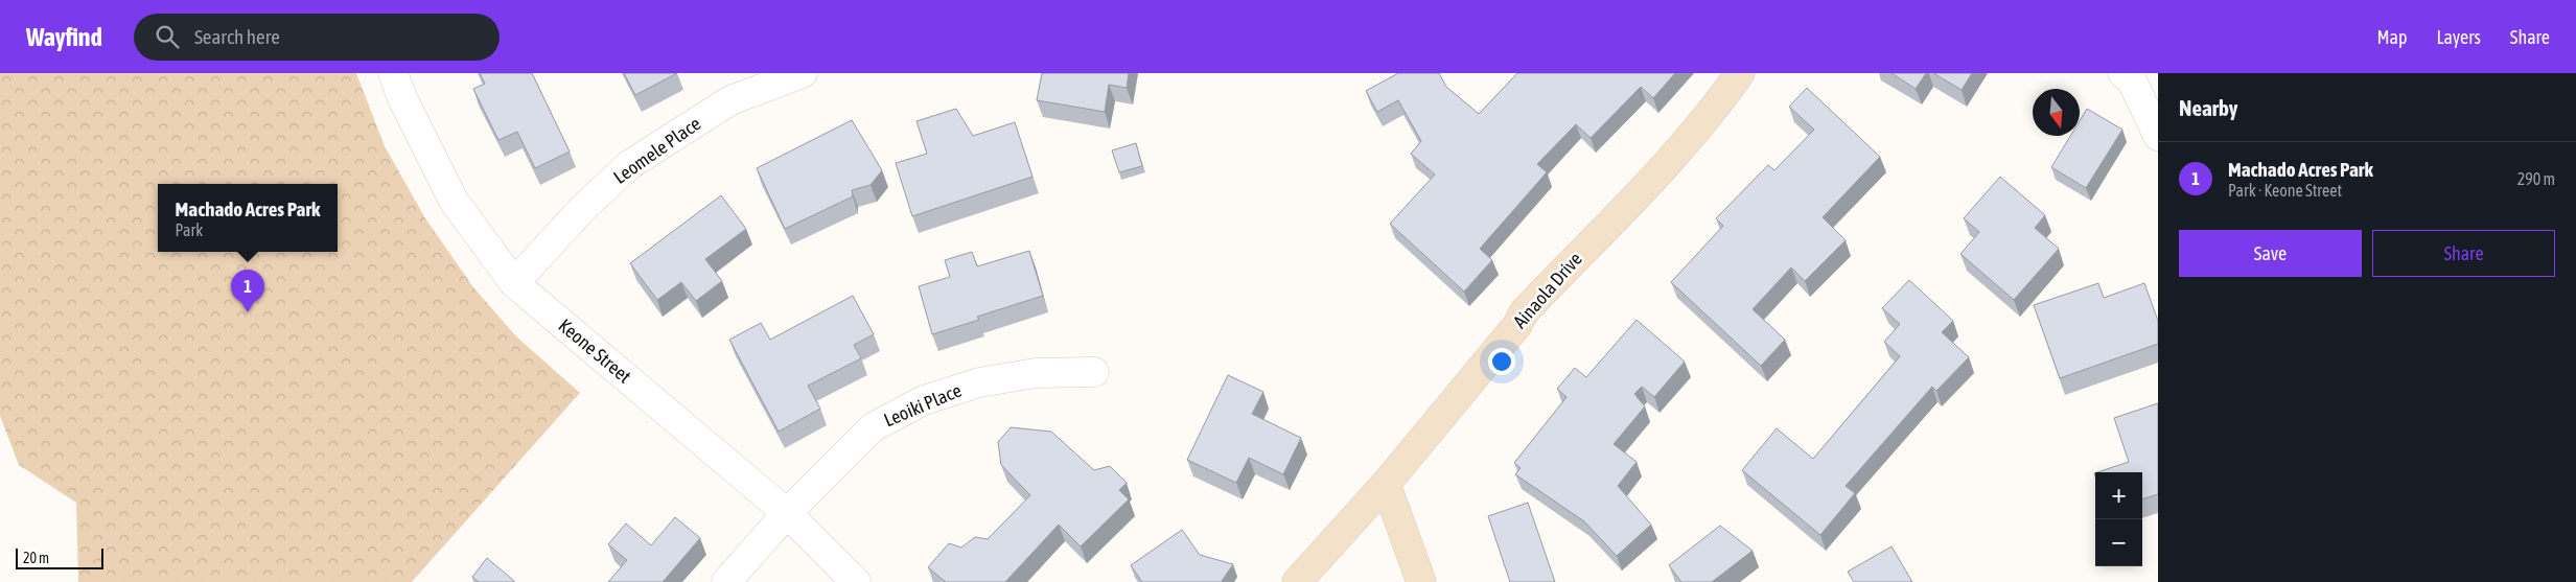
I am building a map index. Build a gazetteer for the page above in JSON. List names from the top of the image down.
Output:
{
  "streets": {
    "street": [
      "Leomele Place",
      "Ainaola Drive",
      "Keone Street",
      "Leoiki Place"
    ]
  },
  "crossings": [
    ["Leomele Place", "Keone Street"],
    ["Keone Street", "Leoiki Place"]
  ],
  "scale_bar": "20 m",
  "north": "bottom",
  "page": {
    "header": "Wayfind",
    "search": "Search here",
    "nav": ["Map", "Layers", "Share"],
    "heading": "Nearby",
    "list": [
      {
        "mark": "1",
        "name": "Machado Acres Park",
        "note": "Park · Keone Street",
        "value": "290 m"
      }
    ],
    "popup": ["Machado Acres Park", "Park"],
    "buttons": ["Save", "Share"],
    "pins": "1",
    "map_buttons": ["+", "−"],
    "scale": "20 m"
  }
}
